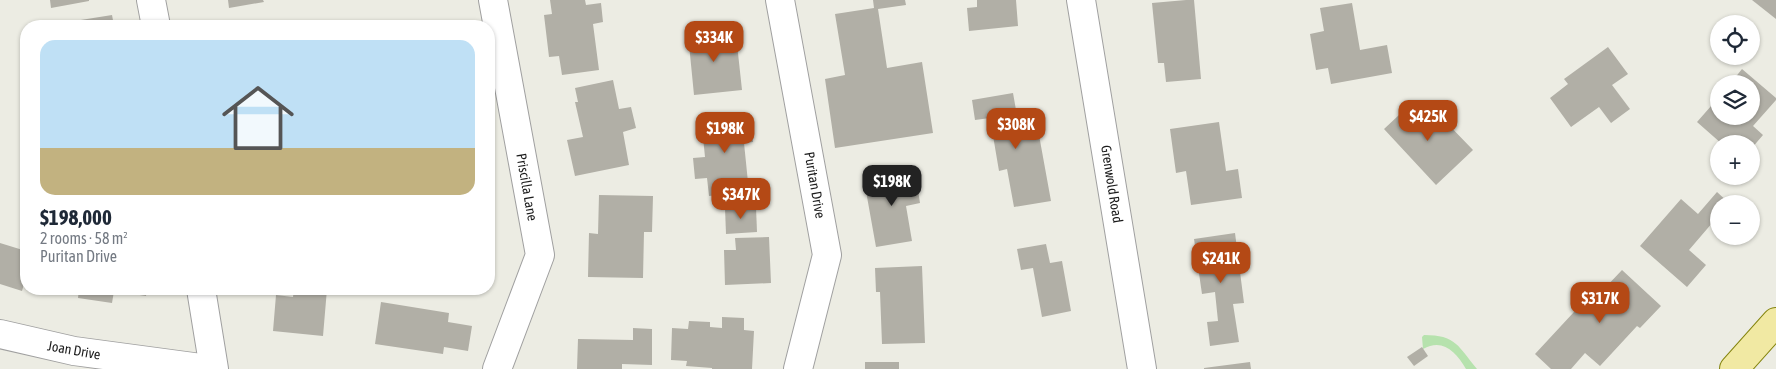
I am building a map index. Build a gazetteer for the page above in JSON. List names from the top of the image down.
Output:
{
  "streets": {
    "street": [
      "Grenwold Road",
      "Puritan Drive",
      "Priscilla Lane",
      "Joan Drive"
    ]
  },
  "page": {
    "map_buttons": ["+", "−"],
    "list": [
      {
        "name": "$198,000",
        "note": "2 rooms · 58 m² · Puritan Drive"
      }
    ],
    "price": [
      "$334K",
      "$425K",
      "$308K",
      "$198K",
      "$198K",
      "$347K",
      "$241K",
      "$317K"
    ]
  }
}
